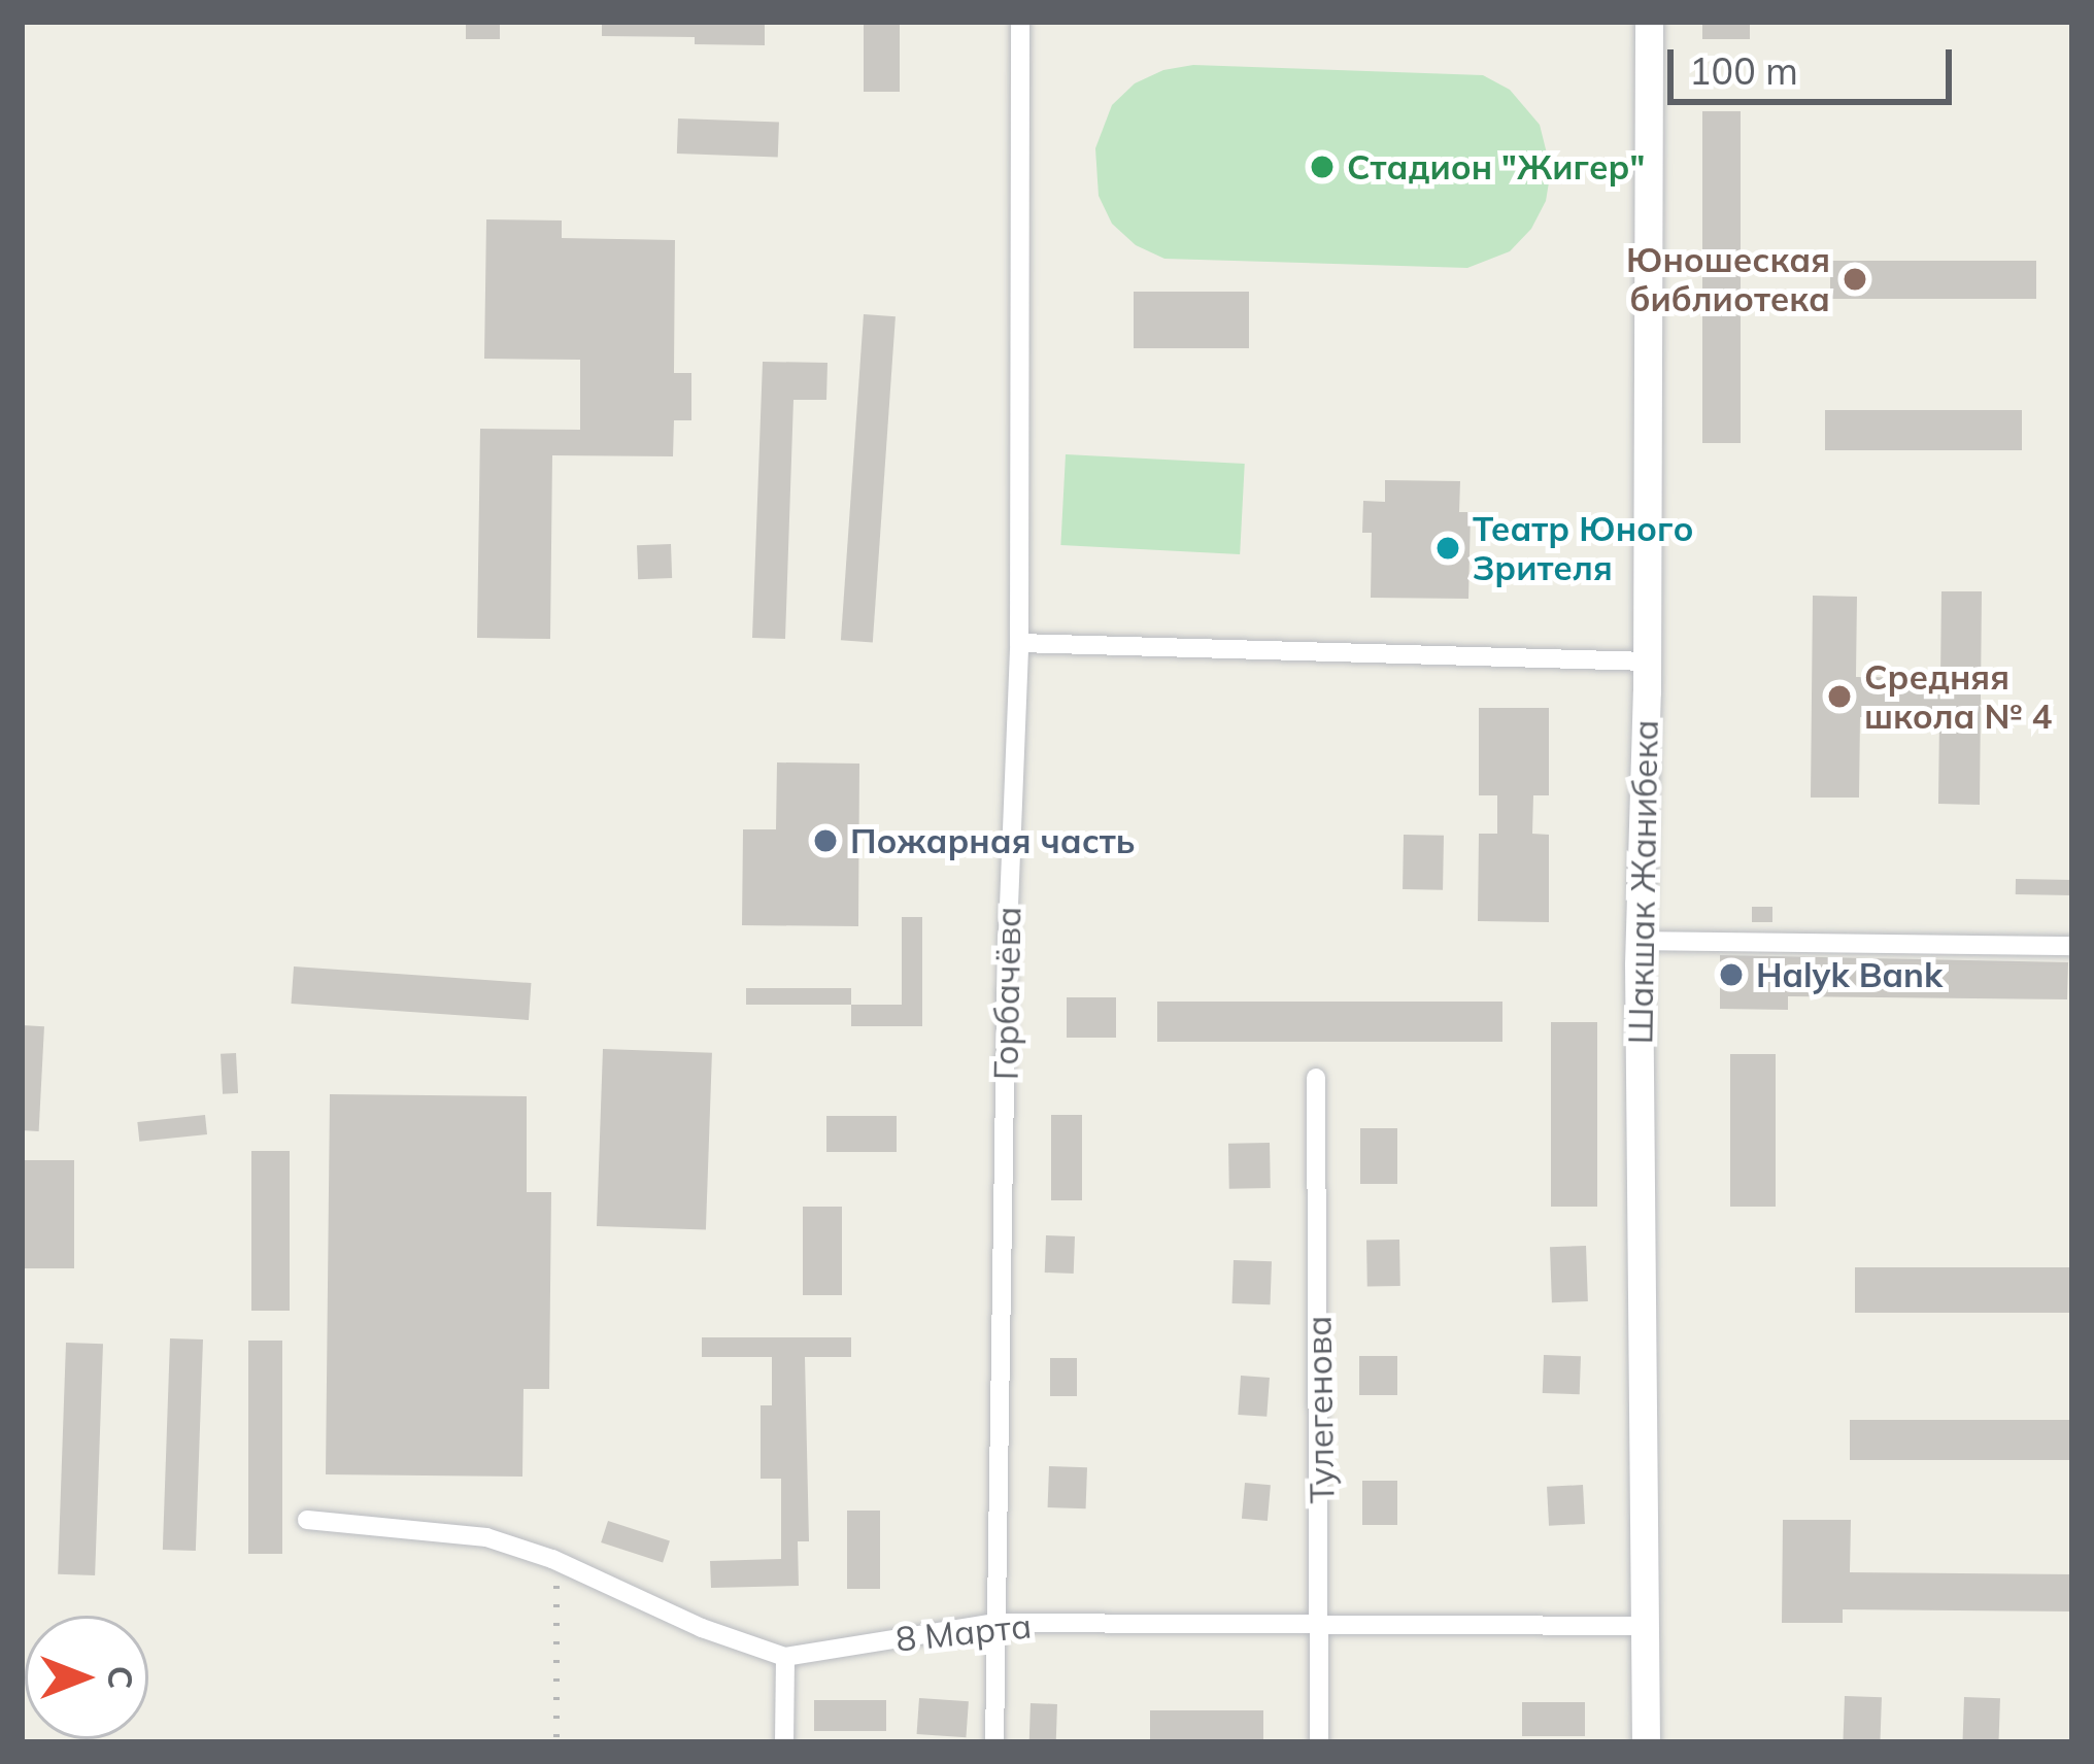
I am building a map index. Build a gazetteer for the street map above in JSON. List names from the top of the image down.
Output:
{
  "streets": {
    "main road": ["Шакшак Жанибека"],
    "street": ["Горбачёва", "Тулегенова", "8 Марта"]
  },
  "crossings": [
    ["Шакшак Жанибека", "8 Марта"],
    ["Горбачёва", "8 Марта"],
    ["Тулегенова", "8 Марта"]
  ],
  "places": [
    "Стадион \"Жигер\"",
    "Юношеская библиотека",
    "Театр Юного Зрителя",
    "Средняя школа № 4",
    "Пожарная часть",
    "Halyk Bank"
  ],
  "scale_bar": "100 m",
  "north": "right"
}
